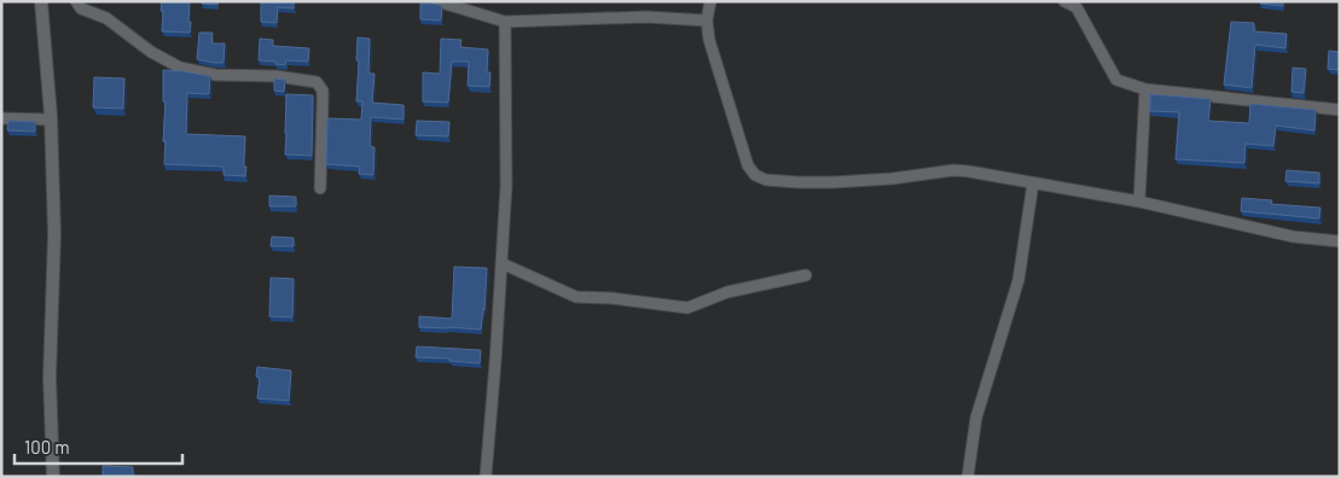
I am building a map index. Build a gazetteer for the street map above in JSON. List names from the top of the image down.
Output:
{
  "scale_bar": "100 m"
}
